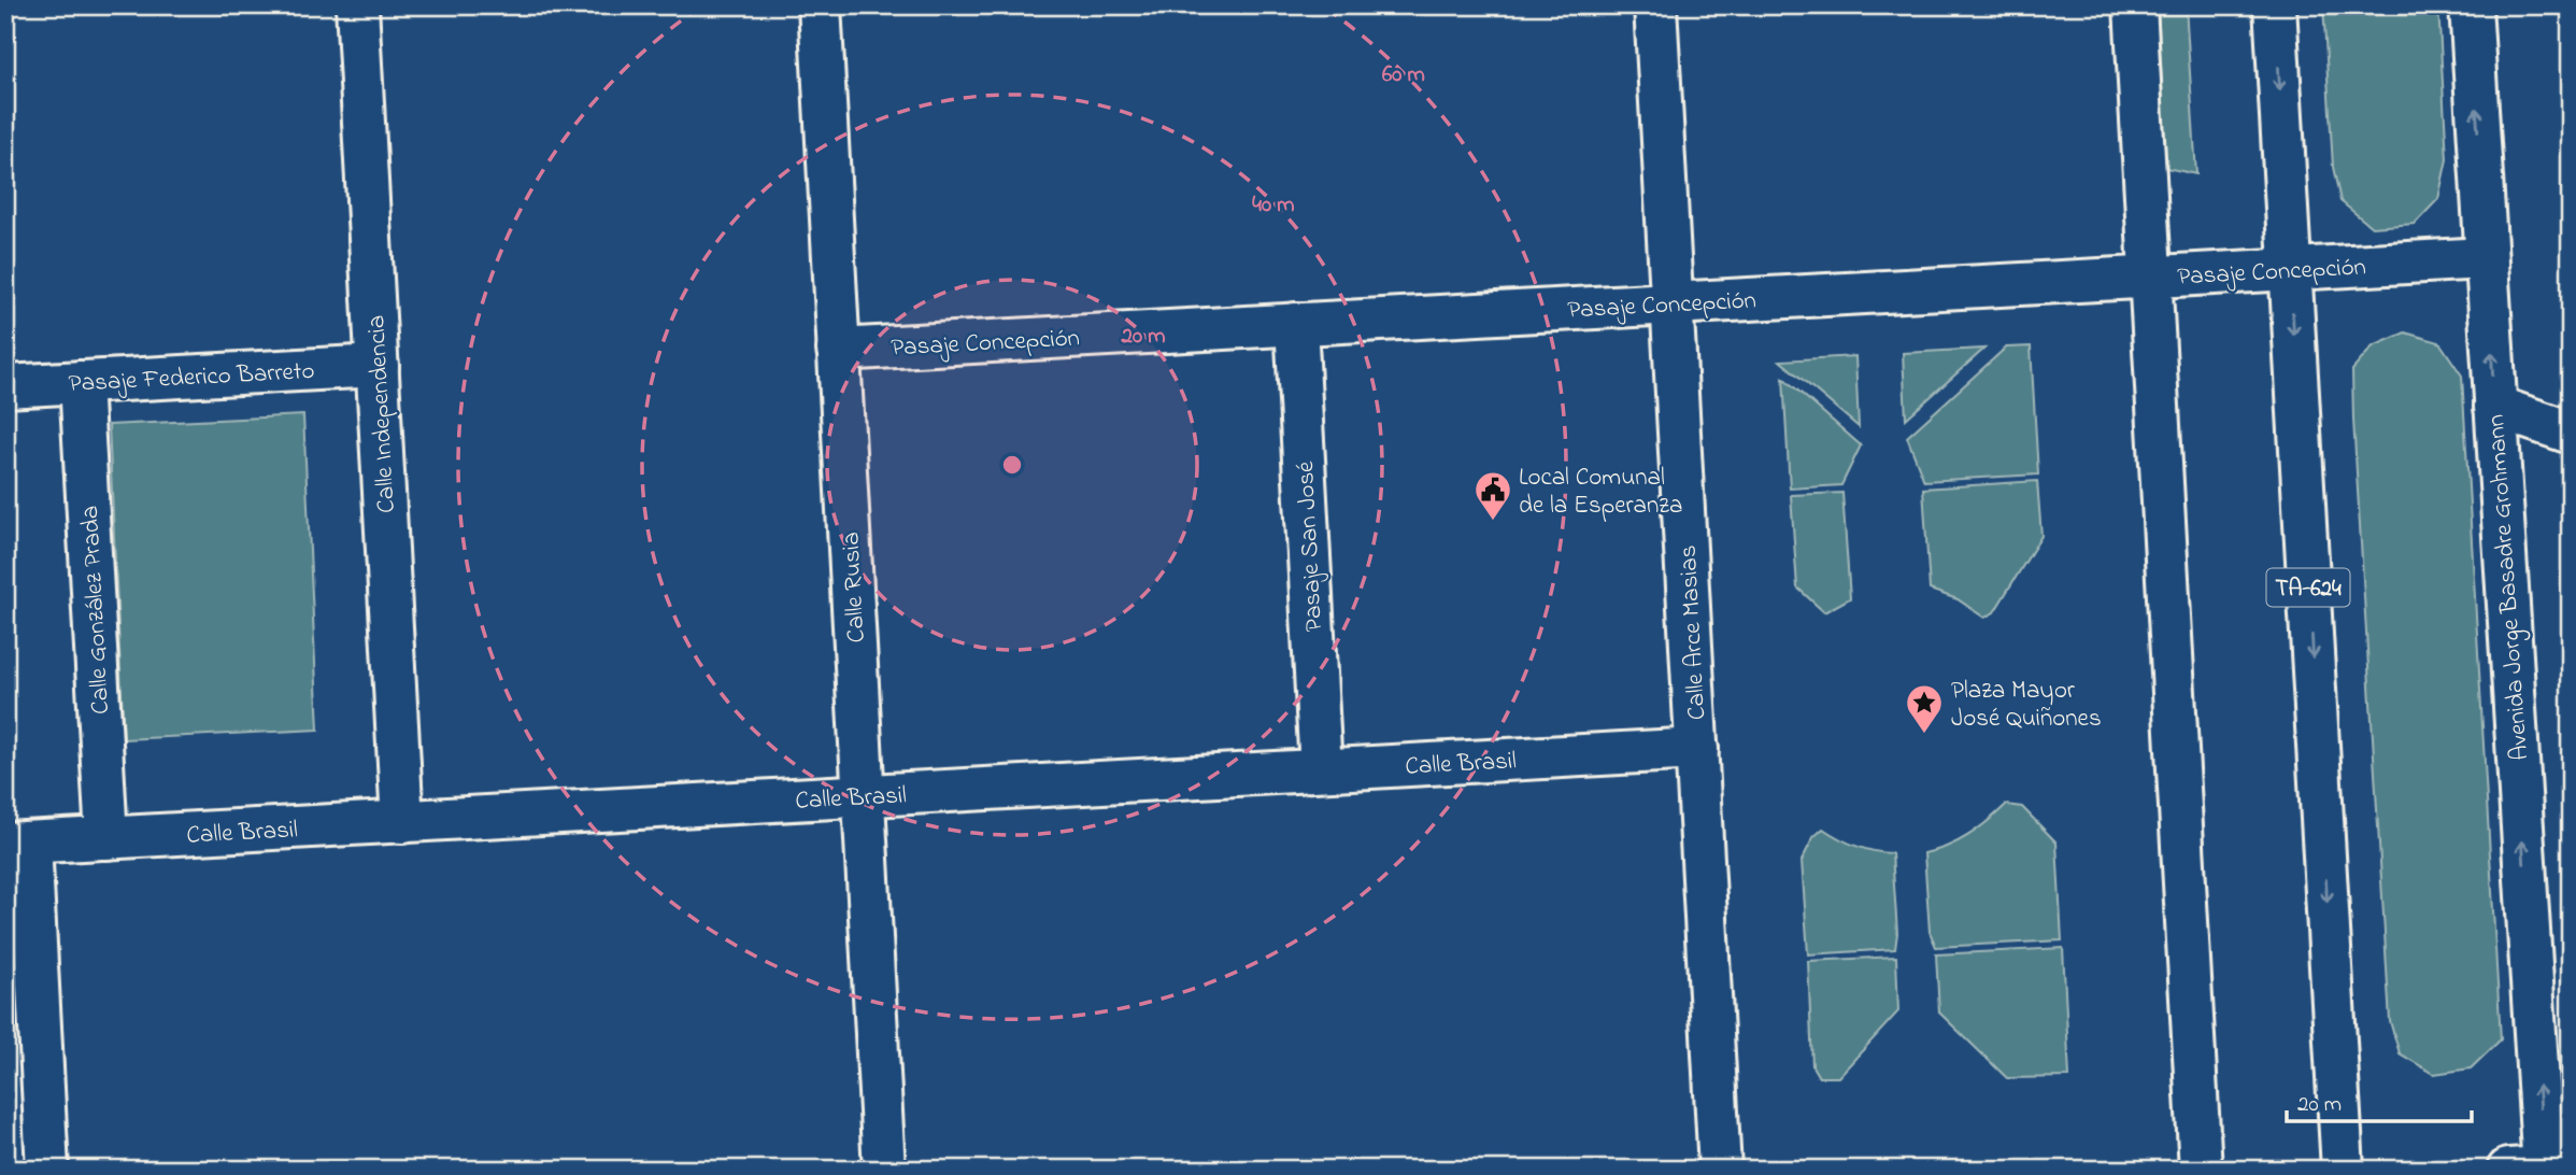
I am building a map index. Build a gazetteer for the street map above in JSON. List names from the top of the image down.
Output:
{
  "streets": {
    "main road": [
      "Pasaje Concepción",
      "Pasaje Federico Barreto",
      "Calle Independencia",
      "Pasaje San José",
      "Calle Rusia",
      "TA-624",
      "Avenida Jorge Basadre Grohmann",
      "Calle González Prada",
      "Calle Arce Masias",
      "Calle Brasil"
    ]
  },
  "crossings": [
    ["Pasaje Concepción", "Pasaje San José"],
    ["Pasaje Concepción", "Calle Rusia"],
    ["Pasaje Concepción", "TA-624"],
    ["Pasaje Concepción", "Avenida Jorge Basadre Grohmann"],
    ["Pasaje Concepción", "Calle Arce Masias"],
    ["Pasaje Federico Barreto", "Calle Independencia"],
    ["Pasaje Federico Barreto", "Calle González Prada"],
    ["Calle Independencia", "Calle Brasil"],
    ["Pasaje San José", "Calle Brasil"],
    ["Calle Rusia", "Calle Brasil"],
    ["Calle González Prada", "Calle Brasil"],
    ["Calle Arce Masias", "Calle Brasil"]
  ],
  "places": {
    "public building": ["Local Comunal de la Esperanza"],
    "place": ["Plaza Mayor José Quiñones"]
  },
  "scale_bar": "20 m",
  "rings": ["60 m", "40 m", "20 m"]
}
